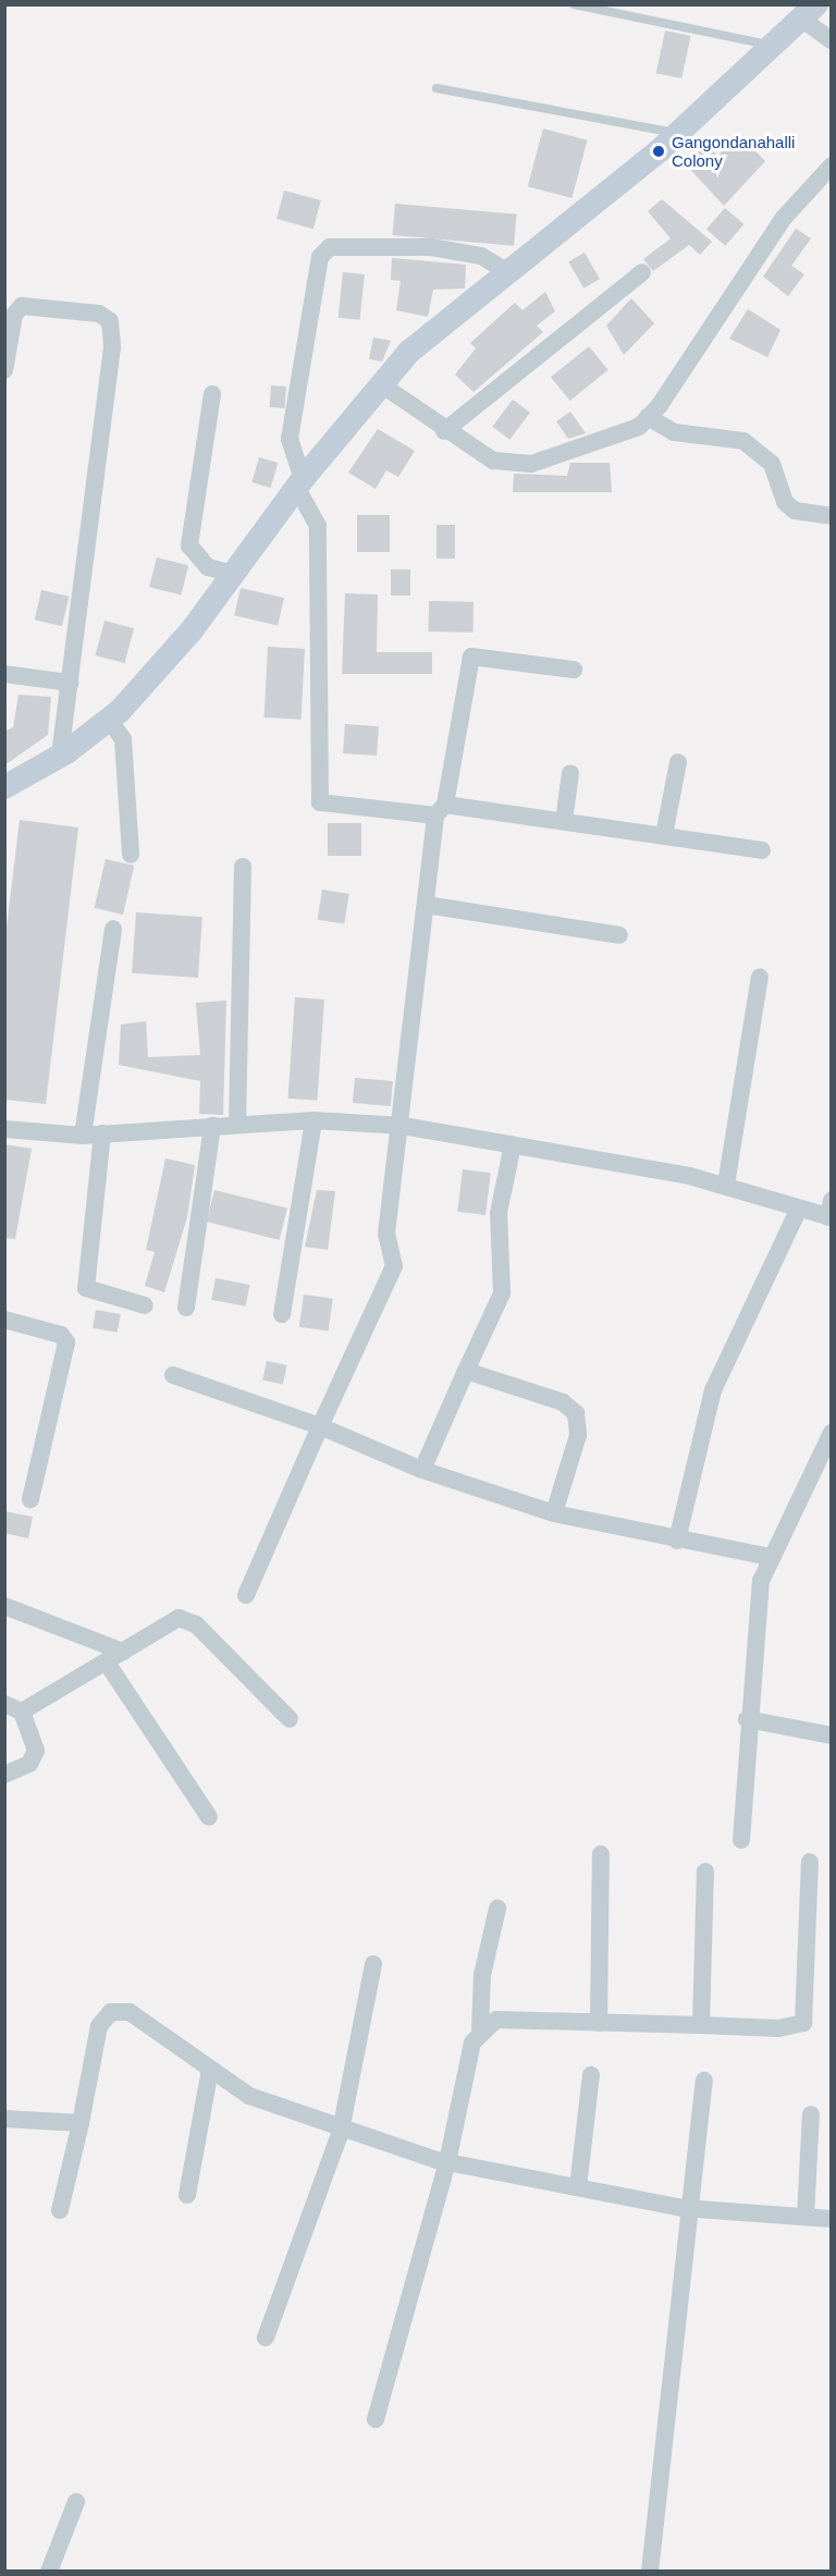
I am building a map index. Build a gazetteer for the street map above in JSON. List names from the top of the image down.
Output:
{
  "places": ["Gangondanahalli Colony"]
}
